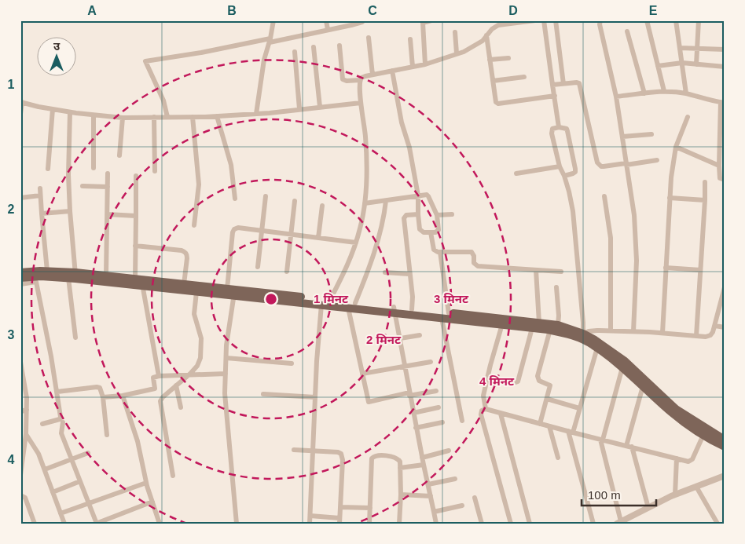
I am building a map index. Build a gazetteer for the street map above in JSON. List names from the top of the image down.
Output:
{
  "scale_bar": "100 m",
  "north": "top",
  "grid": {
    "columns": [
      "A",
      "B",
      "C",
      "D",
      "E"
    ],
    "rows": [
      "1",
      "2",
      "3",
      "4"
    ]
  },
  "rings": [
    "1 मिनट",
    "3 मिनट",
    "2 मिनट",
    "4 मिनट"
  ]
}
